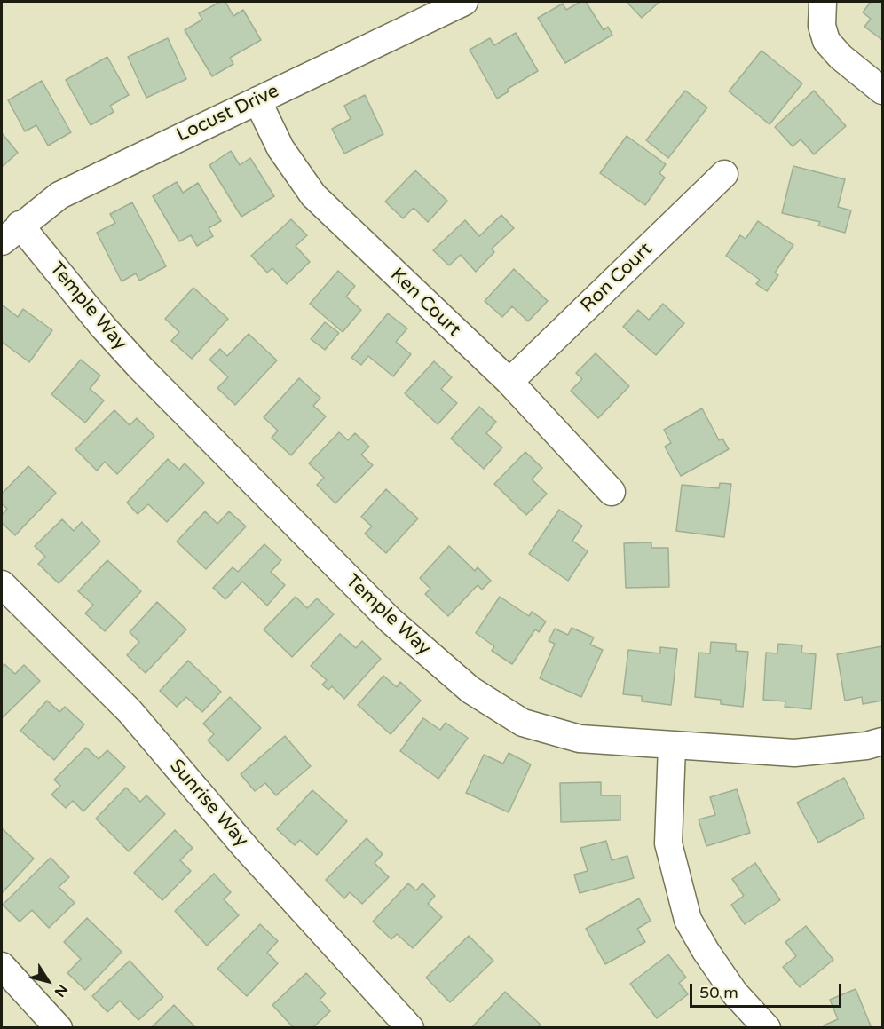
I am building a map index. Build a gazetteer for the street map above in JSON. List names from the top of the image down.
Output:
{
  "streets": {
    "street": [
      "Locust Drive",
      "Ron Court",
      "Ken Court",
      "Temple Way",
      "Sunrise Way"
    ]
  },
  "crossings": [
    ["Locust Drive", "Ken Court"],
    ["Locust Drive", "Temple Way"],
    ["Ron Court", "Ken Court"]
  ],
  "scale_bar": "50 m",
  "north": "bottom right"
}
